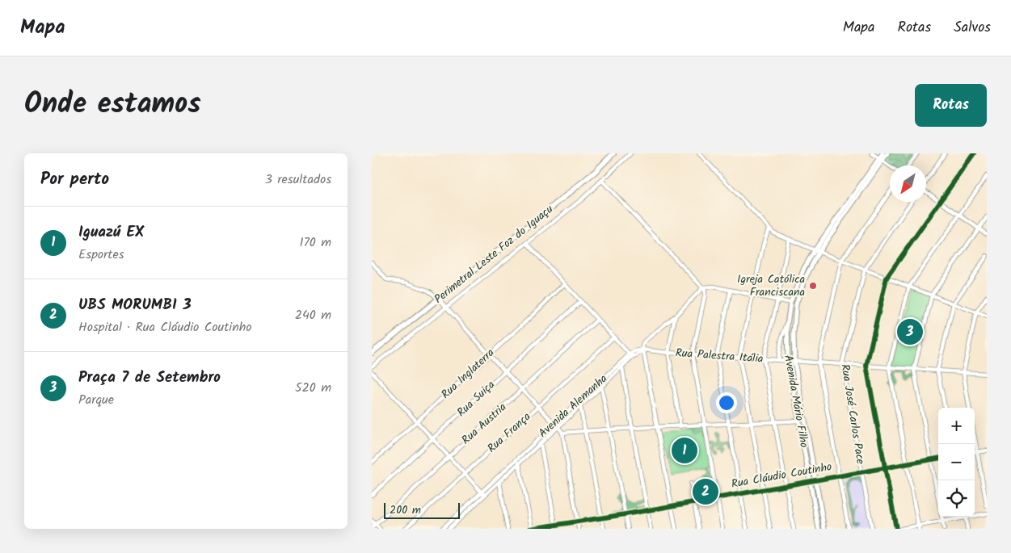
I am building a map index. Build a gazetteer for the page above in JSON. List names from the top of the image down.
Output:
{
  "streets": {
    "highway": ["Perimetral Leste Foz do Iguaçu"],
    "main road": ["Avenida Mário Filho"],
    "street": [
      "Rua Palestra Itália",
      "Rua Inglaterra",
      "Rua Suiça",
      "Avenida Alemanha",
      "Rua José Carlos Pace",
      "Rua Austria",
      "Rua França",
      "Rua Cláudio Coutinho"
    ]
  },
  "crossings": [
    ["Rua Palestra Itália", "Avenida Mário Filho"],
    ["Rua Palestra Itália", "Avenida Alemanha"],
    ["Rua Palestra Itália", "Rua José Carlos Pace"],
    ["Avenida Mário Filho", "Rua Cláudio Coutinho"],
    ["Rua José Carlos Pace", "Rua Cláudio Coutinho"]
  ],
  "places": ["Igreja Católica Franciscana"],
  "scale_bar": "200 m",
  "north": "bottom left",
  "page": {
    "header": "Mapa",
    "nav": ["Mapa", "Rotas", "Salvos"],
    "title": "Onde estamos",
    "buttons": "Rotas",
    "heading": ["Por perto", "3 resultados"],
    "list": [
      {
        "mark": "1",
        "name": "Iguazú EX",
        "note": "Esportes",
        "value": "170 m"
      },
      {
        "mark": "2",
        "name": "UBS MORUMBI 3",
        "note": "Hospital · Rua Cláudio Coutinho",
        "value": "240 m"
      },
      {
        "mark": "3",
        "name": "Praça 7 de Setembro",
        "note": "Parque",
        "value": "520 m"
      }
    ],
    "pins": ["3", "1", "2"],
    "map_buttons": ["+", "−"],
    "scale": "200 m"
  }
}
